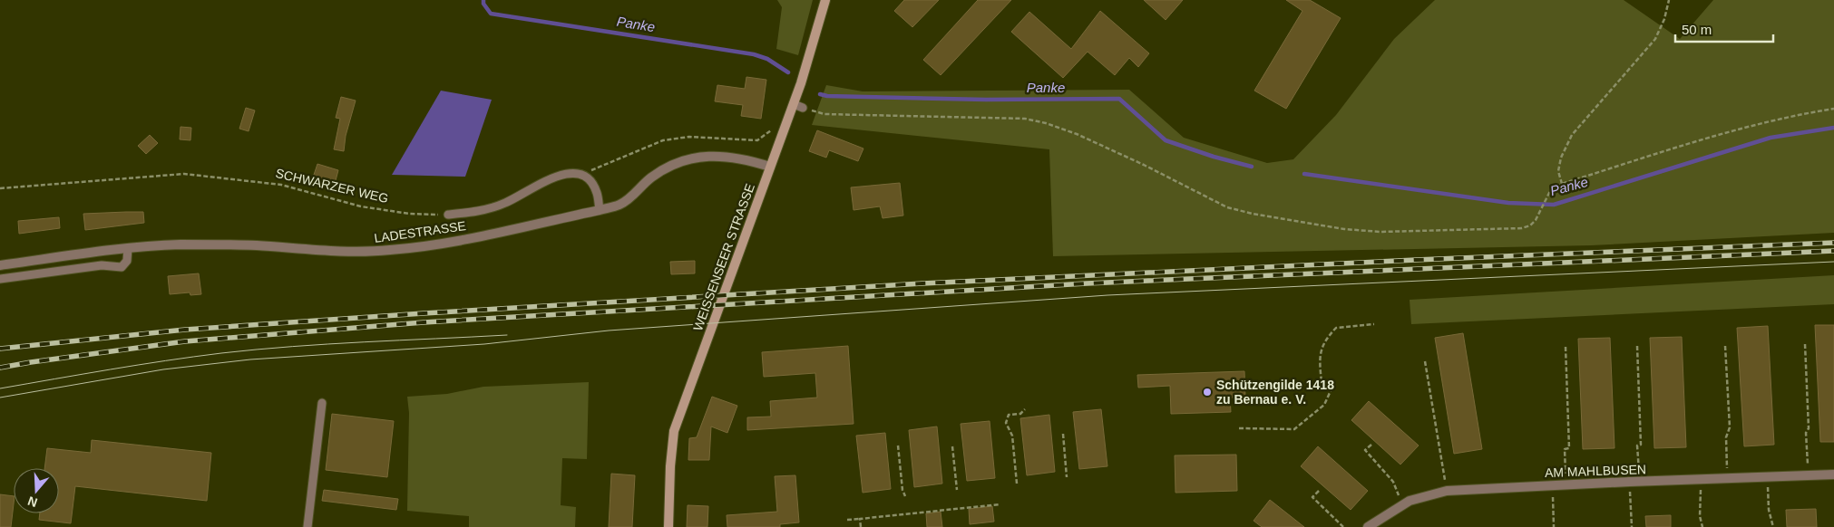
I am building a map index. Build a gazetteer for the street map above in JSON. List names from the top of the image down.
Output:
{
  "streets": {
    "main road": ["WEISSENSEER STRASSE"],
    "street": ["LADESTRASSE", "AM MAHLBUSEN"],
    "path": ["SCHWARZER WEG"]
  },
  "crossings": [
    ["LADESTRASSE", "WEISSENSEER STRASSE"]
  ],
  "water": ["Panke"],
  "places": ["Schützengilde 1418 zu Bernau e. V."],
  "scale_bar": "50 m",
  "north": "bottom"
}
